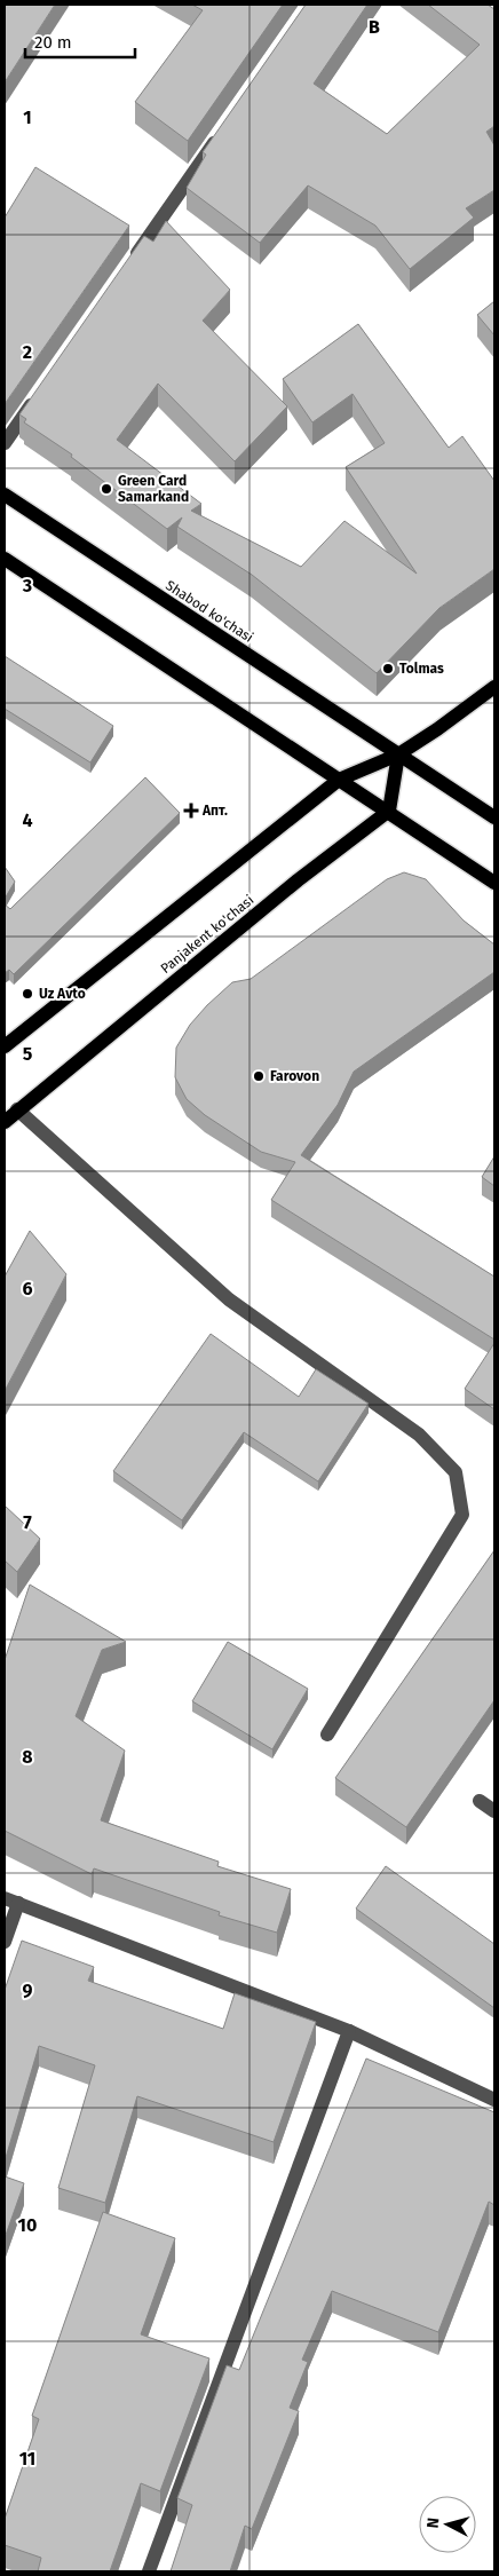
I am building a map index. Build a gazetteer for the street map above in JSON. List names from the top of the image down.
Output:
{
  "streets": {
    "main road": ["Shabod ko'chasi", "Panjakent ko'chasi"]
  },
  "places": {
    "other": [
      "Green Card Samarkand",
      "Tolmas",
      "Uz Avto",
      "Farovon"
    ],
    "health": ["Апт."]
  },
  "scale_bar": "20 m",
  "north": "left",
  "grid": {
    "columns": ["B"],
    "rows": [
      "1",
      "2",
      "3",
      "4",
      "5",
      "6",
      "7",
      "8",
      "9",
      "10",
      "11"
    ]
  }
}
